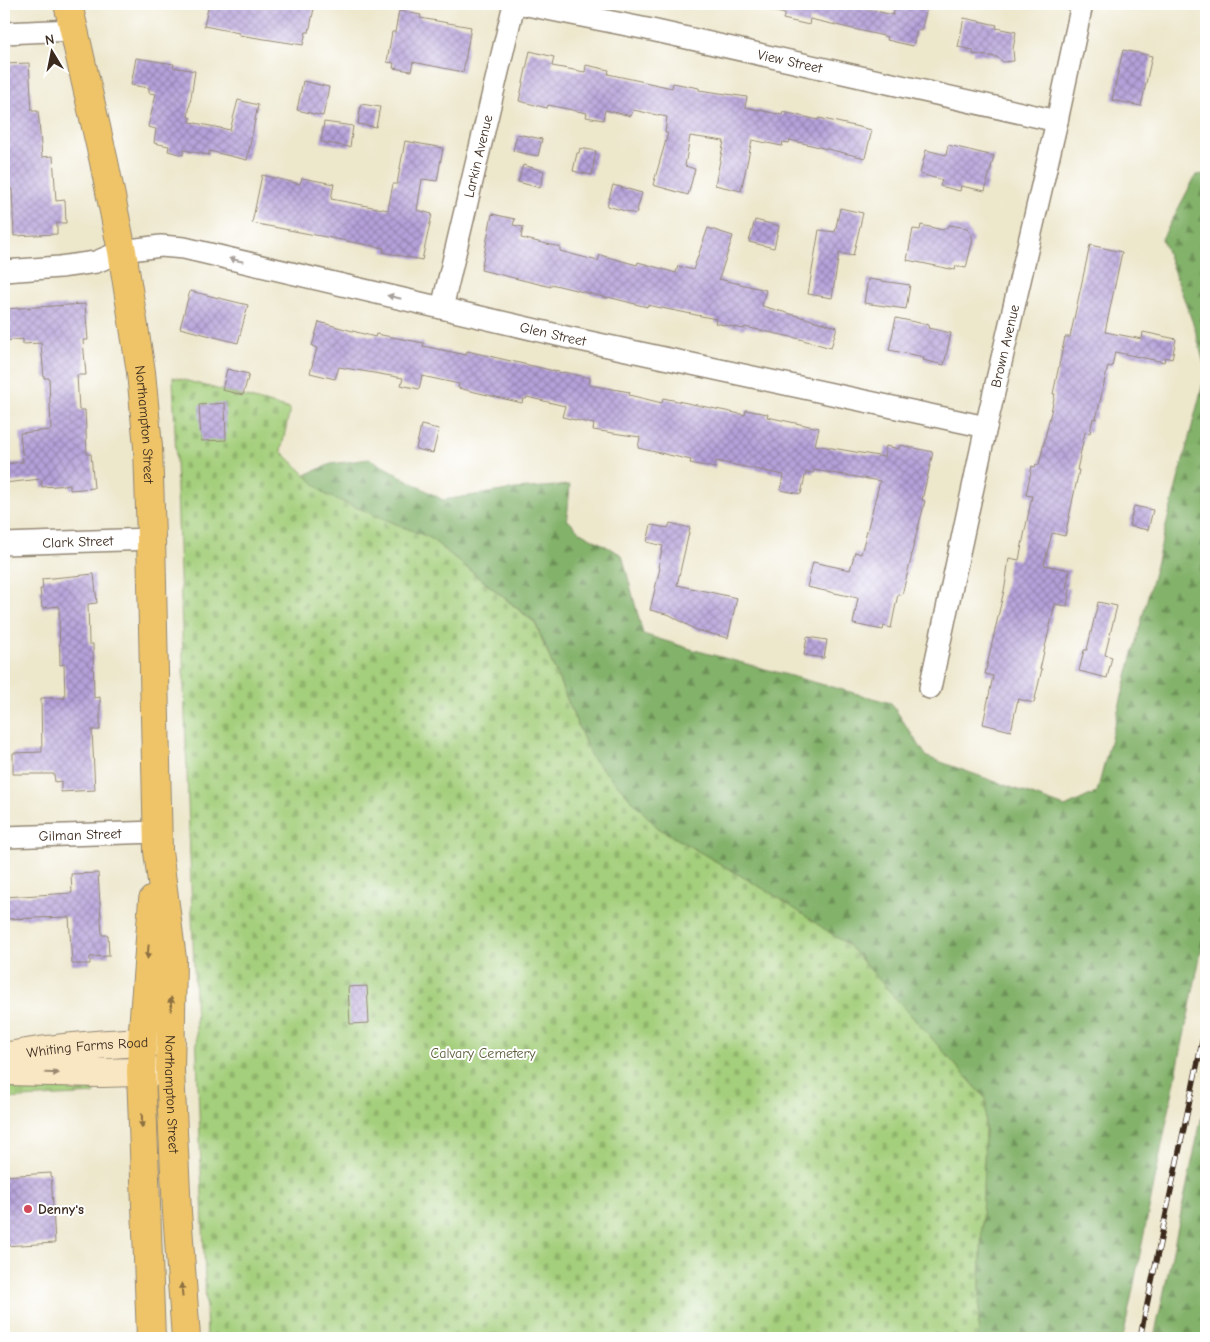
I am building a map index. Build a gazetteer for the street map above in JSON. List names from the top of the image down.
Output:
{
  "streets": {
    "main road": ["Northampton Street", "Whiting Farms Road"],
    "street": [
      "View Street",
      "Larkin Avenue",
      "Glen Street",
      "Brown Avenue",
      "Clark Street",
      "Gilman Street"
    ]
  },
  "crossings": [
    ["View Street", "Brown Avenue"],
    ["Larkin Avenue", "Glen Street"],
    ["Glen Street", "Brown Avenue"],
    ["Glen Street", "Northampton Street"],
    ["Northampton Street", "Clark Street"],
    ["Northampton Street", "Gilman Street"],
    ["Northampton Street", "Whiting Farms Road"]
  ],
  "parks": ["Calvary Cemetery"],
  "places": ["Denny's"],
  "north": "top"
}
